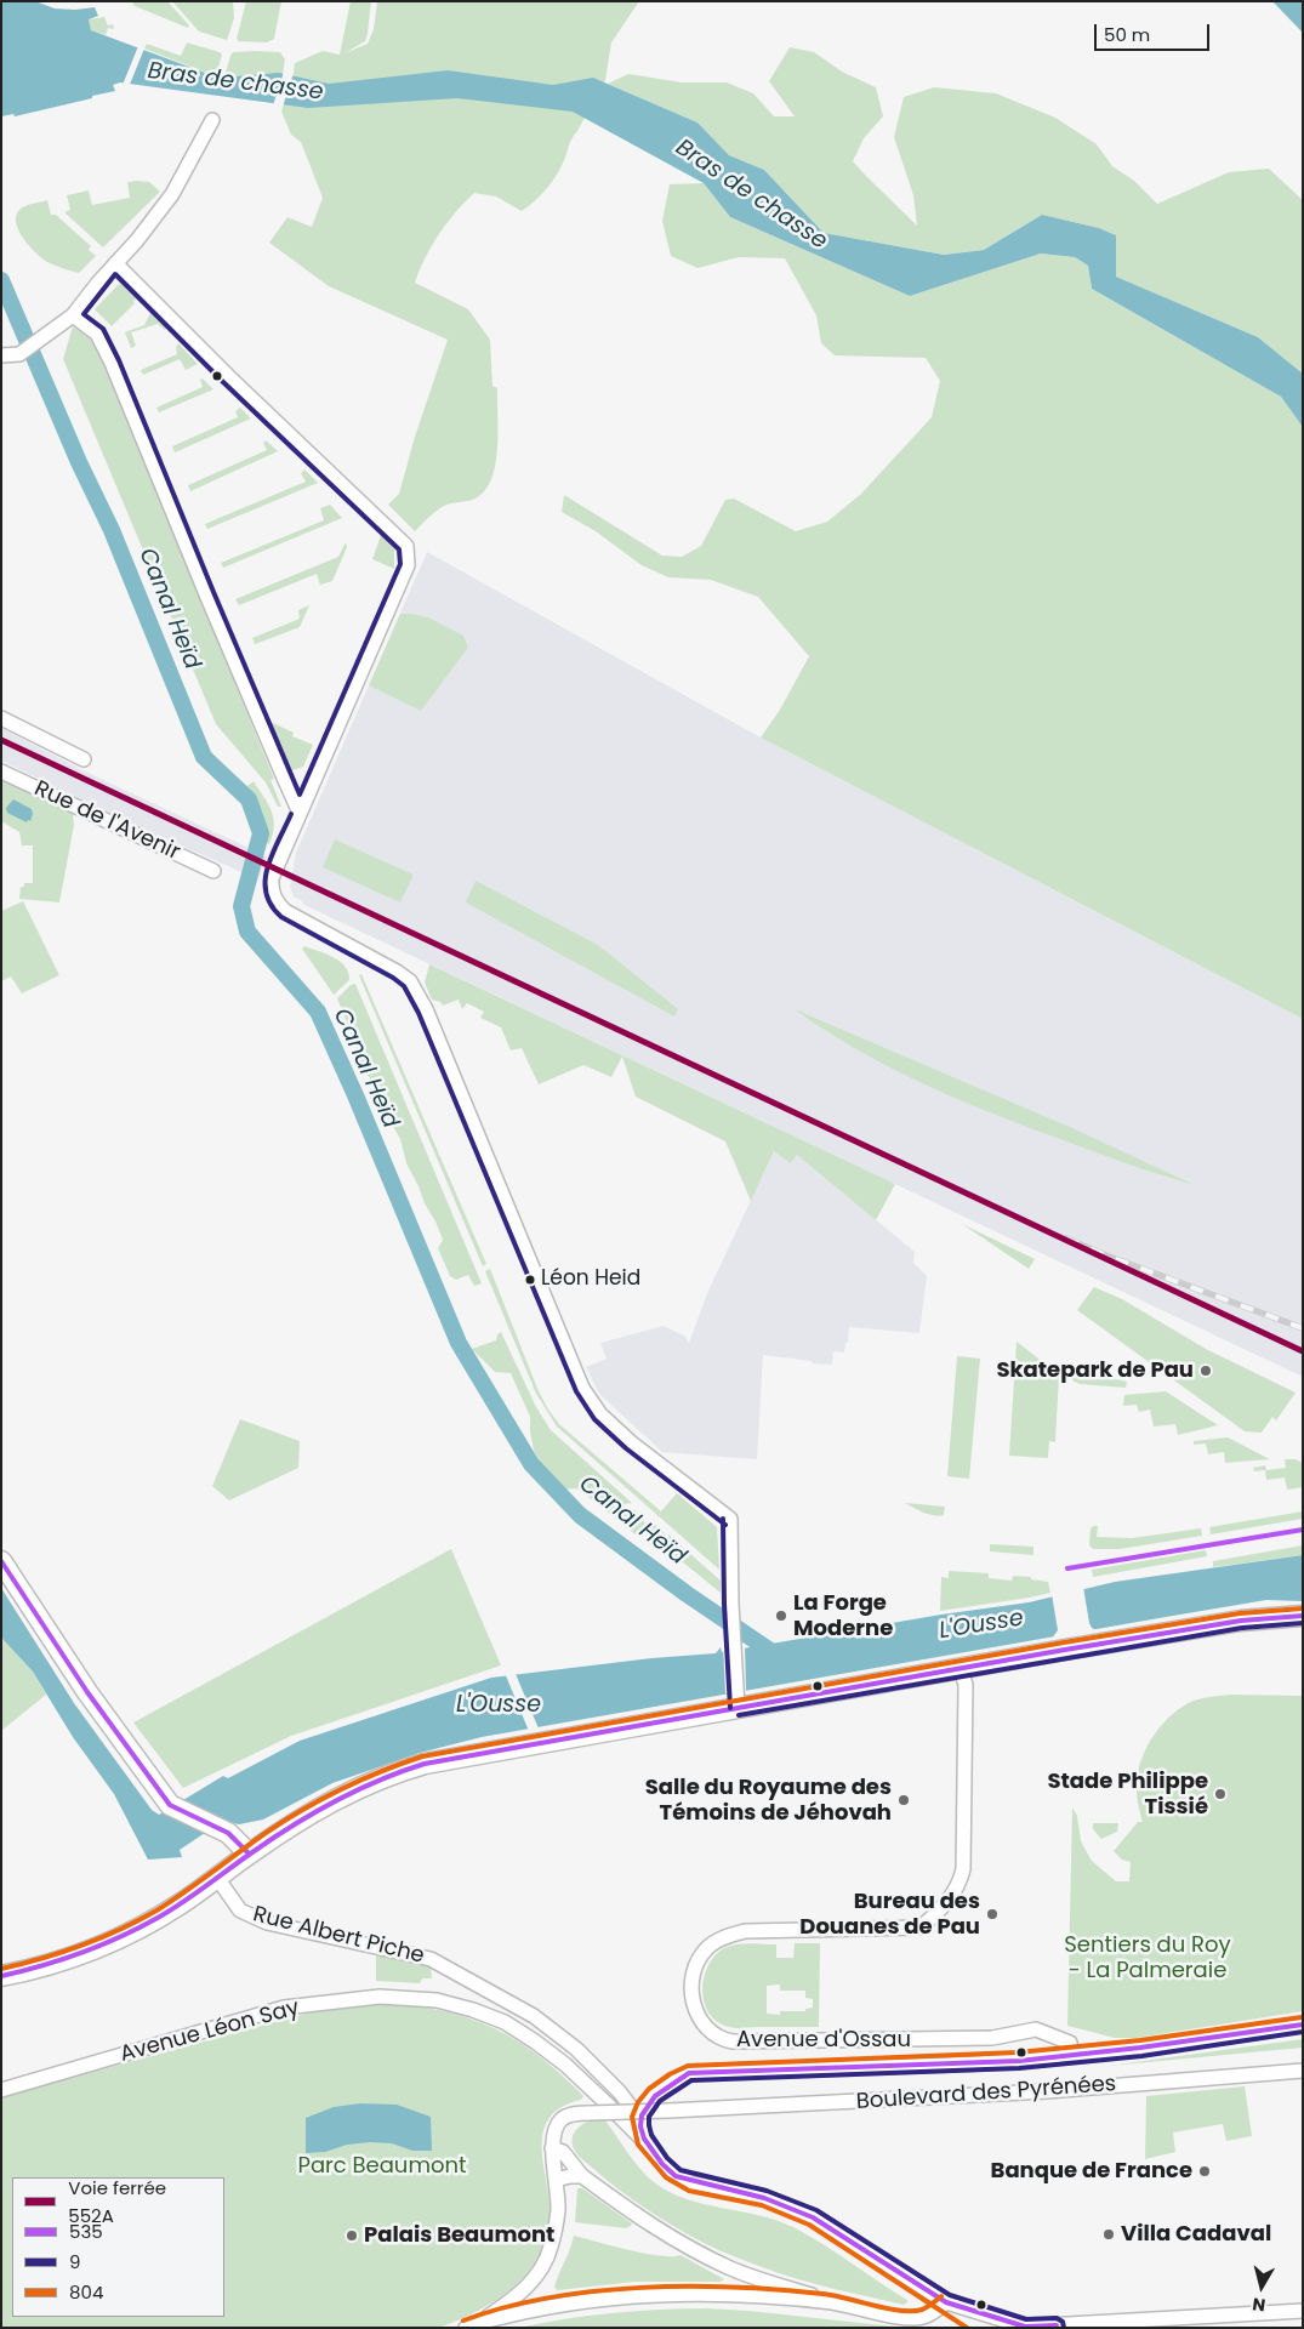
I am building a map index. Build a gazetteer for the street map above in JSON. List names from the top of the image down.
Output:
{
  "streets": {
    "street": [
      "Rue de l'Avenir",
      "Rue Albert Piche",
      "Avenue Léon Say",
      "Avenue d'Ossau",
      "Boulevard des Pyrénées"
    ]
  },
  "water": ["Bras de chasse", "Canal Heïd", "L'Ousse"],
  "parks": ["Sentiers du Roy - La Palmeraie", "Parc Beaumont"],
  "places": [
    "Léon Heid",
    "Skatepark de Pau",
    "La Forge Moderne",
    "Stade Philippe Tissié",
    "Salle du Royaume des Témoins de Jéhovah",
    "Bureau des Douanes de Pau",
    "Banque de France",
    "Villa Cadaval",
    "Palais Beaumont"
  ],
  "lines": [
    "transit line 9",
    "rail line 552A",
    "transit line 535",
    "transit line 804"
  ],
  "legend": [
    "Voie ferrée 552A",
    "535",
    "9",
    "804"
  ],
  "scale_bar": "50 m",
  "north": "bottom"
}
